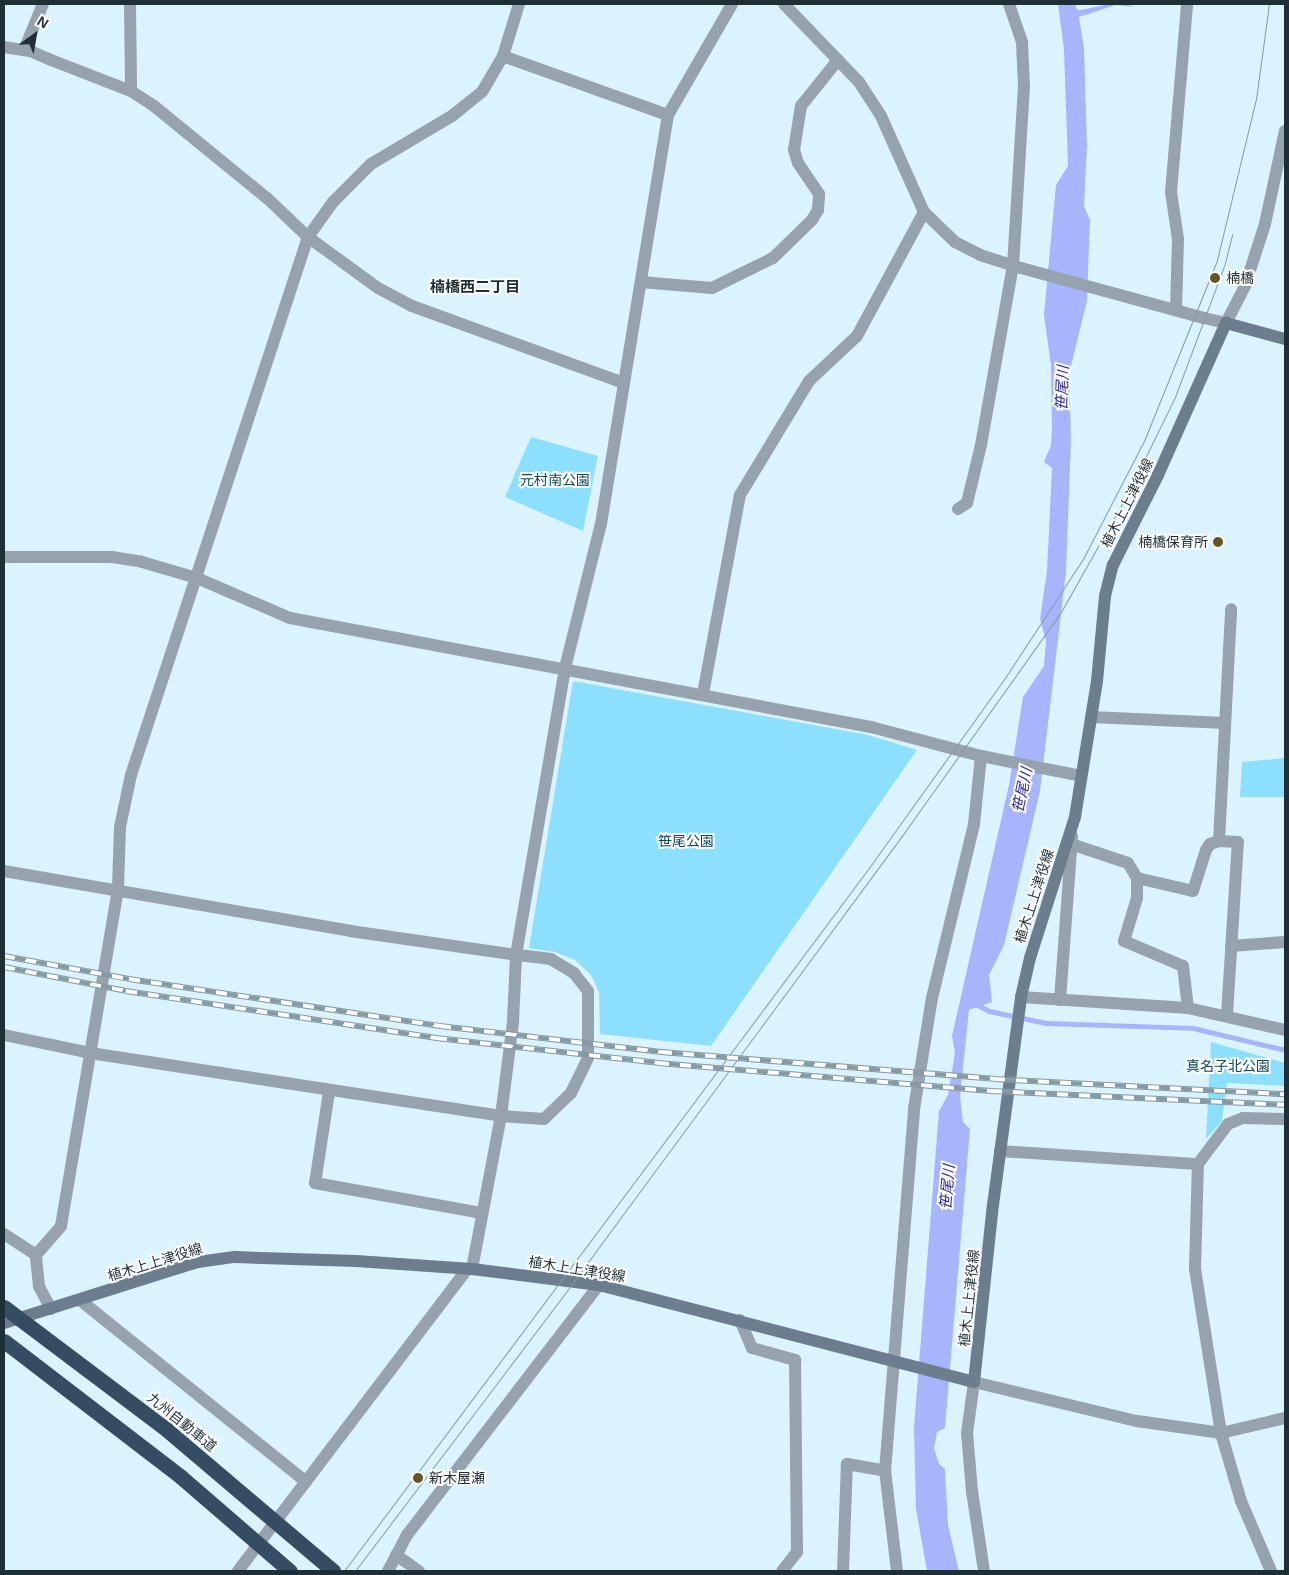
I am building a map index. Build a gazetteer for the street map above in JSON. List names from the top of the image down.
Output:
{
  "streets": {
    "highway": ["九州自動車道"],
    "main road": ["植木上上津役線"]
  },
  "districts": ["楠橋西二丁目"],
  "water": ["笹尾川"],
  "parks": ["元村南公園", "笹尾公園", "真名子北公園"],
  "places": ["楠橋", "楠橋保育所", "新木屋瀬"],
  "north": "top right"
}
